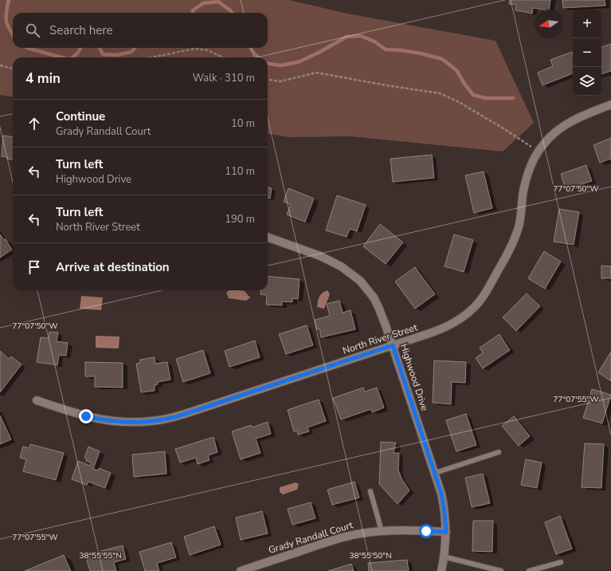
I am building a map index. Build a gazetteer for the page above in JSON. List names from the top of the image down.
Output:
{
  "streets": {
    "street": ["North River Street", "Highwood Drive", "Grady Randall Court"]
  },
  "crossings": [
    ["North River Street", "Highwood Drive"],
    ["Highwood Drive", "Grady Randall Court"]
  ],
  "north": "left",
  "page": {
    "map_buttons": ["+", "−"],
    "search": "Search here",
    "heading": ["4 min", "Walk · 310 m"],
    "list": [
      ["Continue", "Grady Randall Court", "10 m"],
      ["Turn left", "Highwood Drive", "110 m"],
      ["Turn left", "North River Street", "190 m"],
      "Arrive at destination"
    ]
  },
  "coordinates": [
    "77°07'50\"W",
    "77°07'55\"W",
    "38°55'55\"N",
    "38°55'50\"N"
  ]
}
